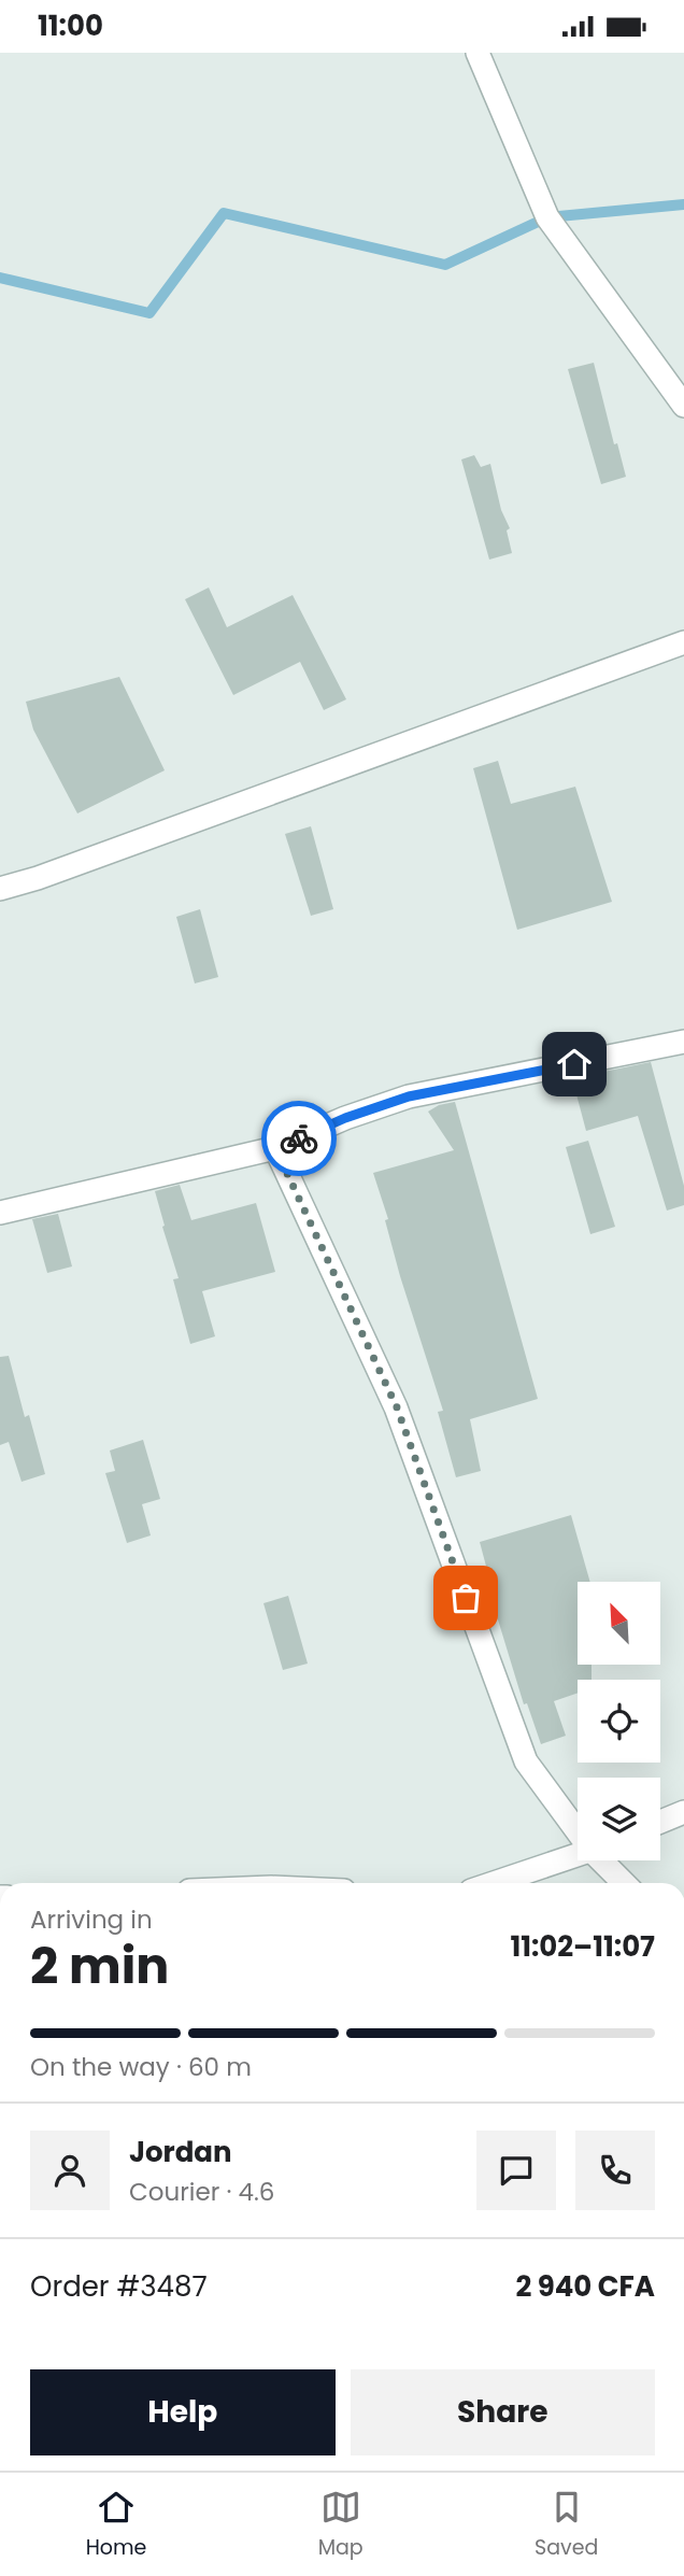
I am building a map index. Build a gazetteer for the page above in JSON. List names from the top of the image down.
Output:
{
  "north": "top left",
  "page": {
    "status": "11:00",
    "heading": ["2 min", "Arriving in", "11:02–11:07"],
    "panel": [
      "Jordan",
      "Courier · 4.6",
      "Order #3487",
      "2 940 CFA"
    ],
    "bar": "On the way · 60 m",
    "buttons": ["Help", "Share"],
    "tabs": ["Home", "Map", "Saved"]
  }
}
